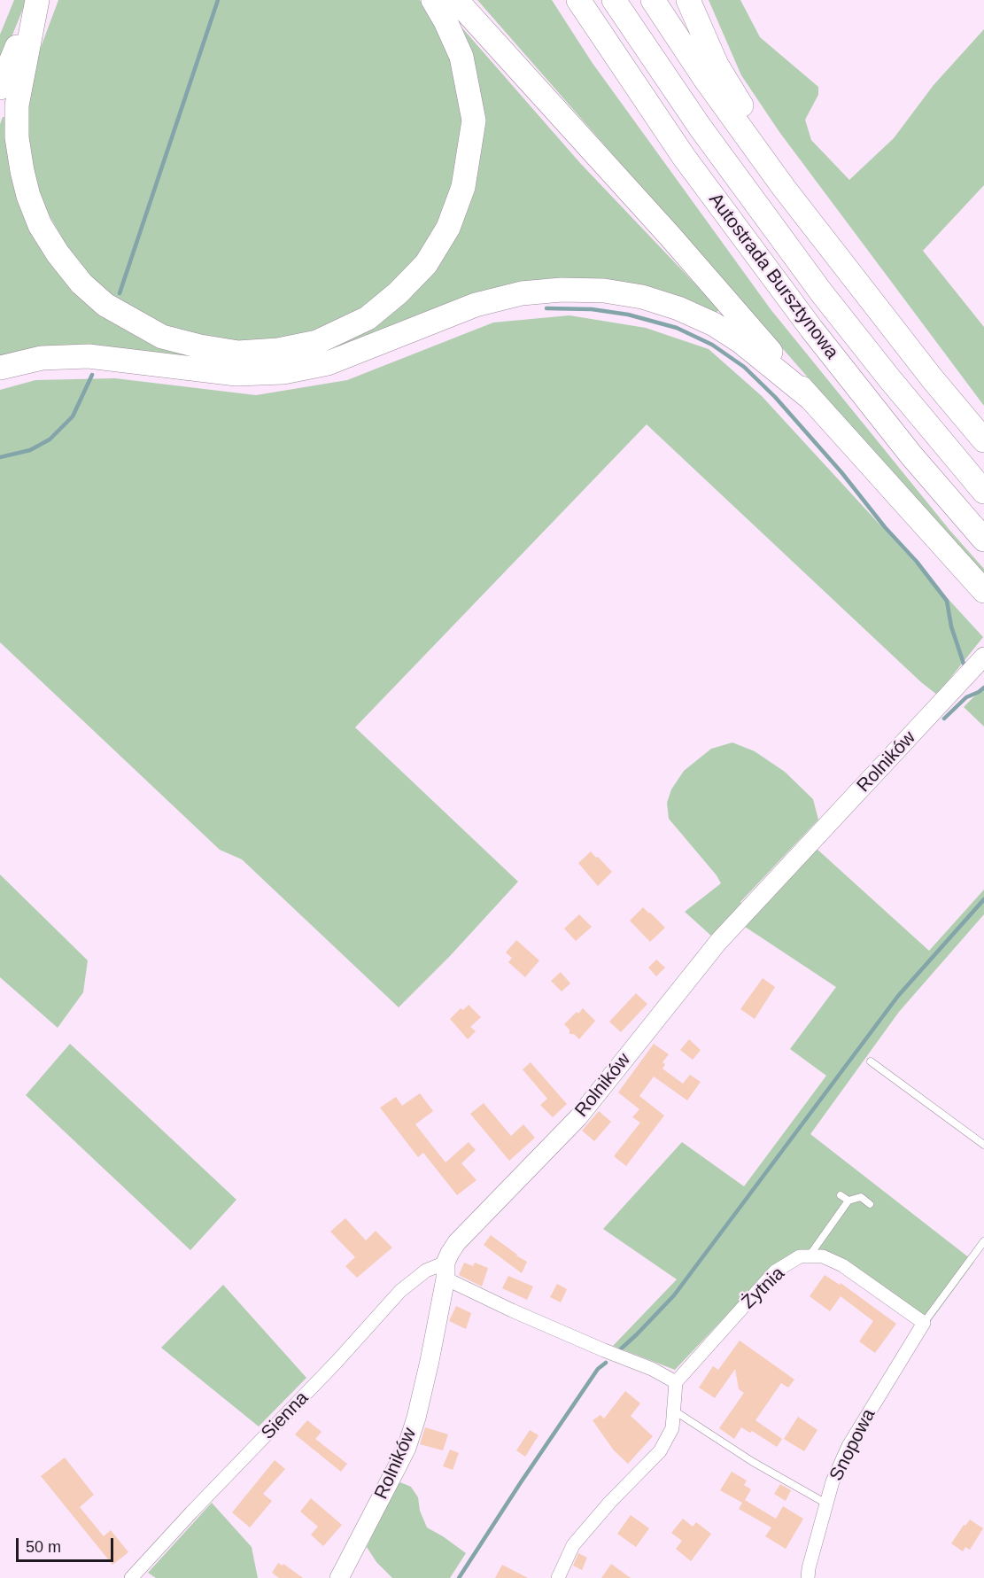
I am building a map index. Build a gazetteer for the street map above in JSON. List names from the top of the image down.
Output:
{
  "streets": {
    "highway": ["Autostrada Bursztynowa"],
    "street": [
      "Rolników",
      "Żytnia",
      "Sienna",
      "Snopowa"
    ]
  },
  "crossings": [
    ["Rolników", "Sienna"]
  ],
  "scale_bar": "50 m"
}
